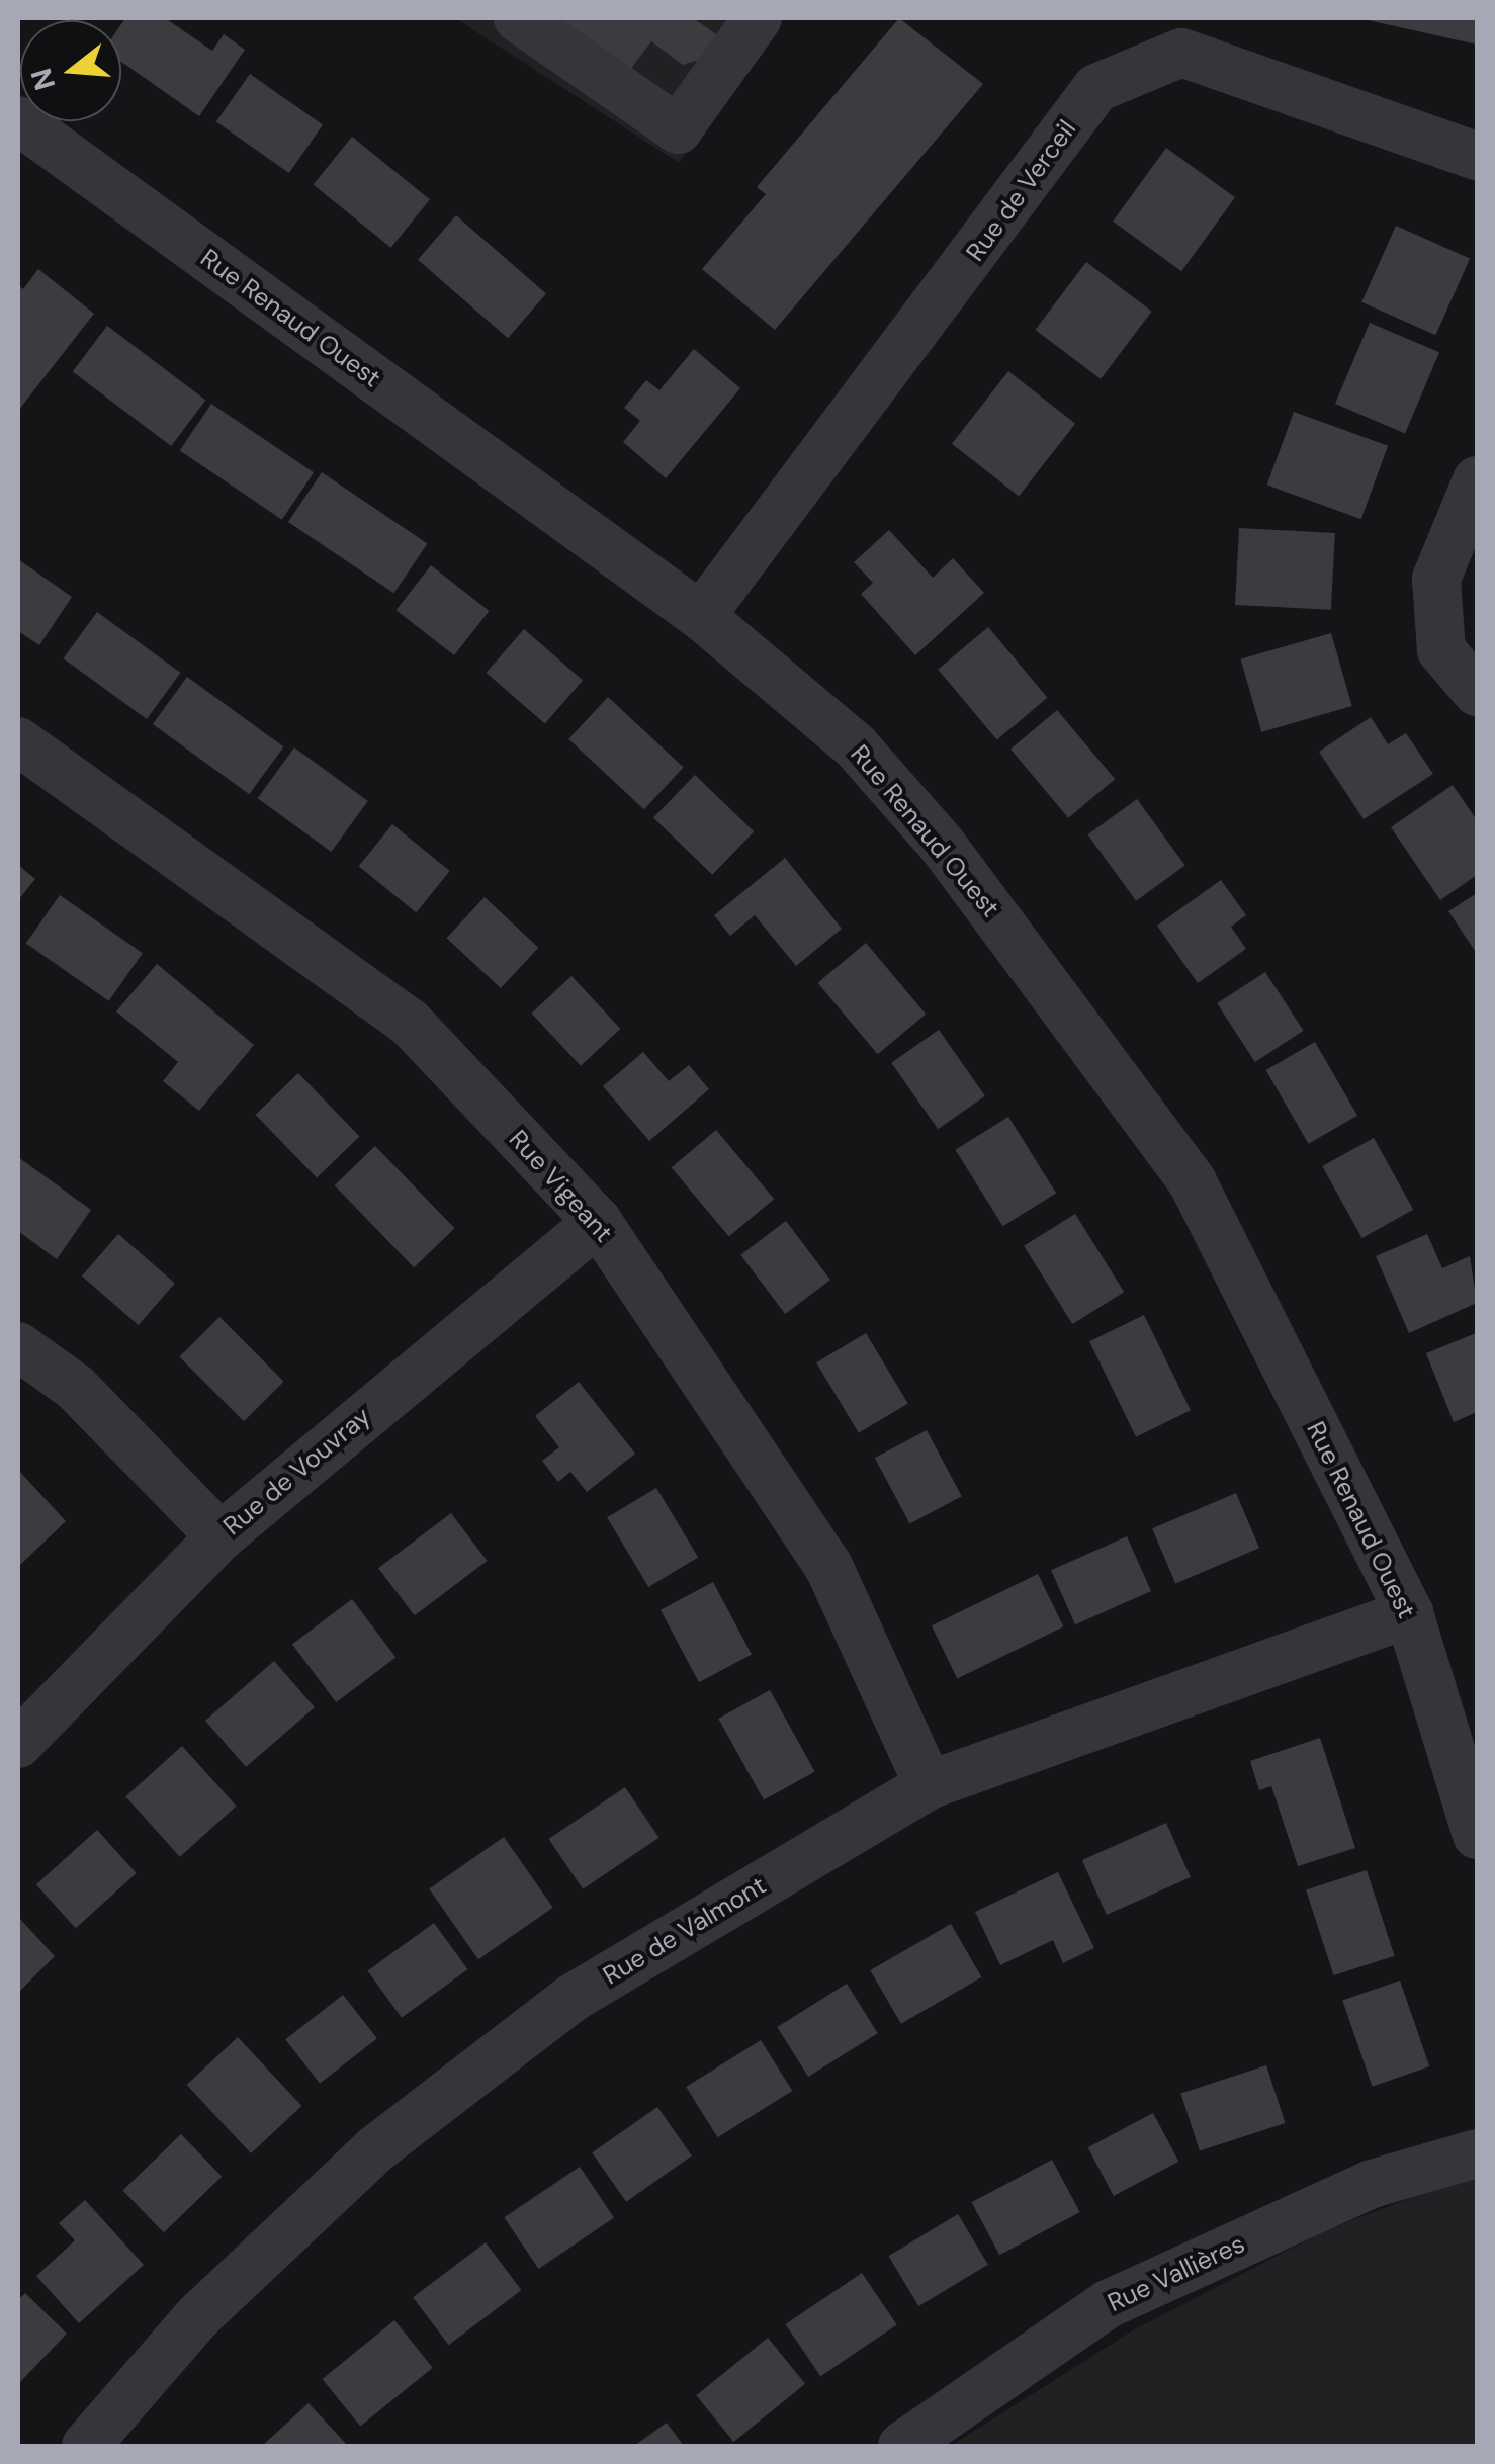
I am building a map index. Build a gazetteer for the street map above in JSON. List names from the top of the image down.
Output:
{
  "streets": {
    "street": [
      "Rue de Verceil",
      "Rue Renaud Ouest",
      "Rue Vigeant",
      "Rue de Vouvray",
      "Rue de Valmont",
      "Rue Vallières"
    ]
  },
  "crossings": [
    ["Rue de Verceil", "Rue Renaud Ouest"],
    ["Rue Renaud Ouest", "Rue de Valmont"],
    ["Rue Vigeant", "Rue de Vouvray"],
    ["Rue Vigeant", "Rue de Valmont"]
  ],
  "north": "left"
}
